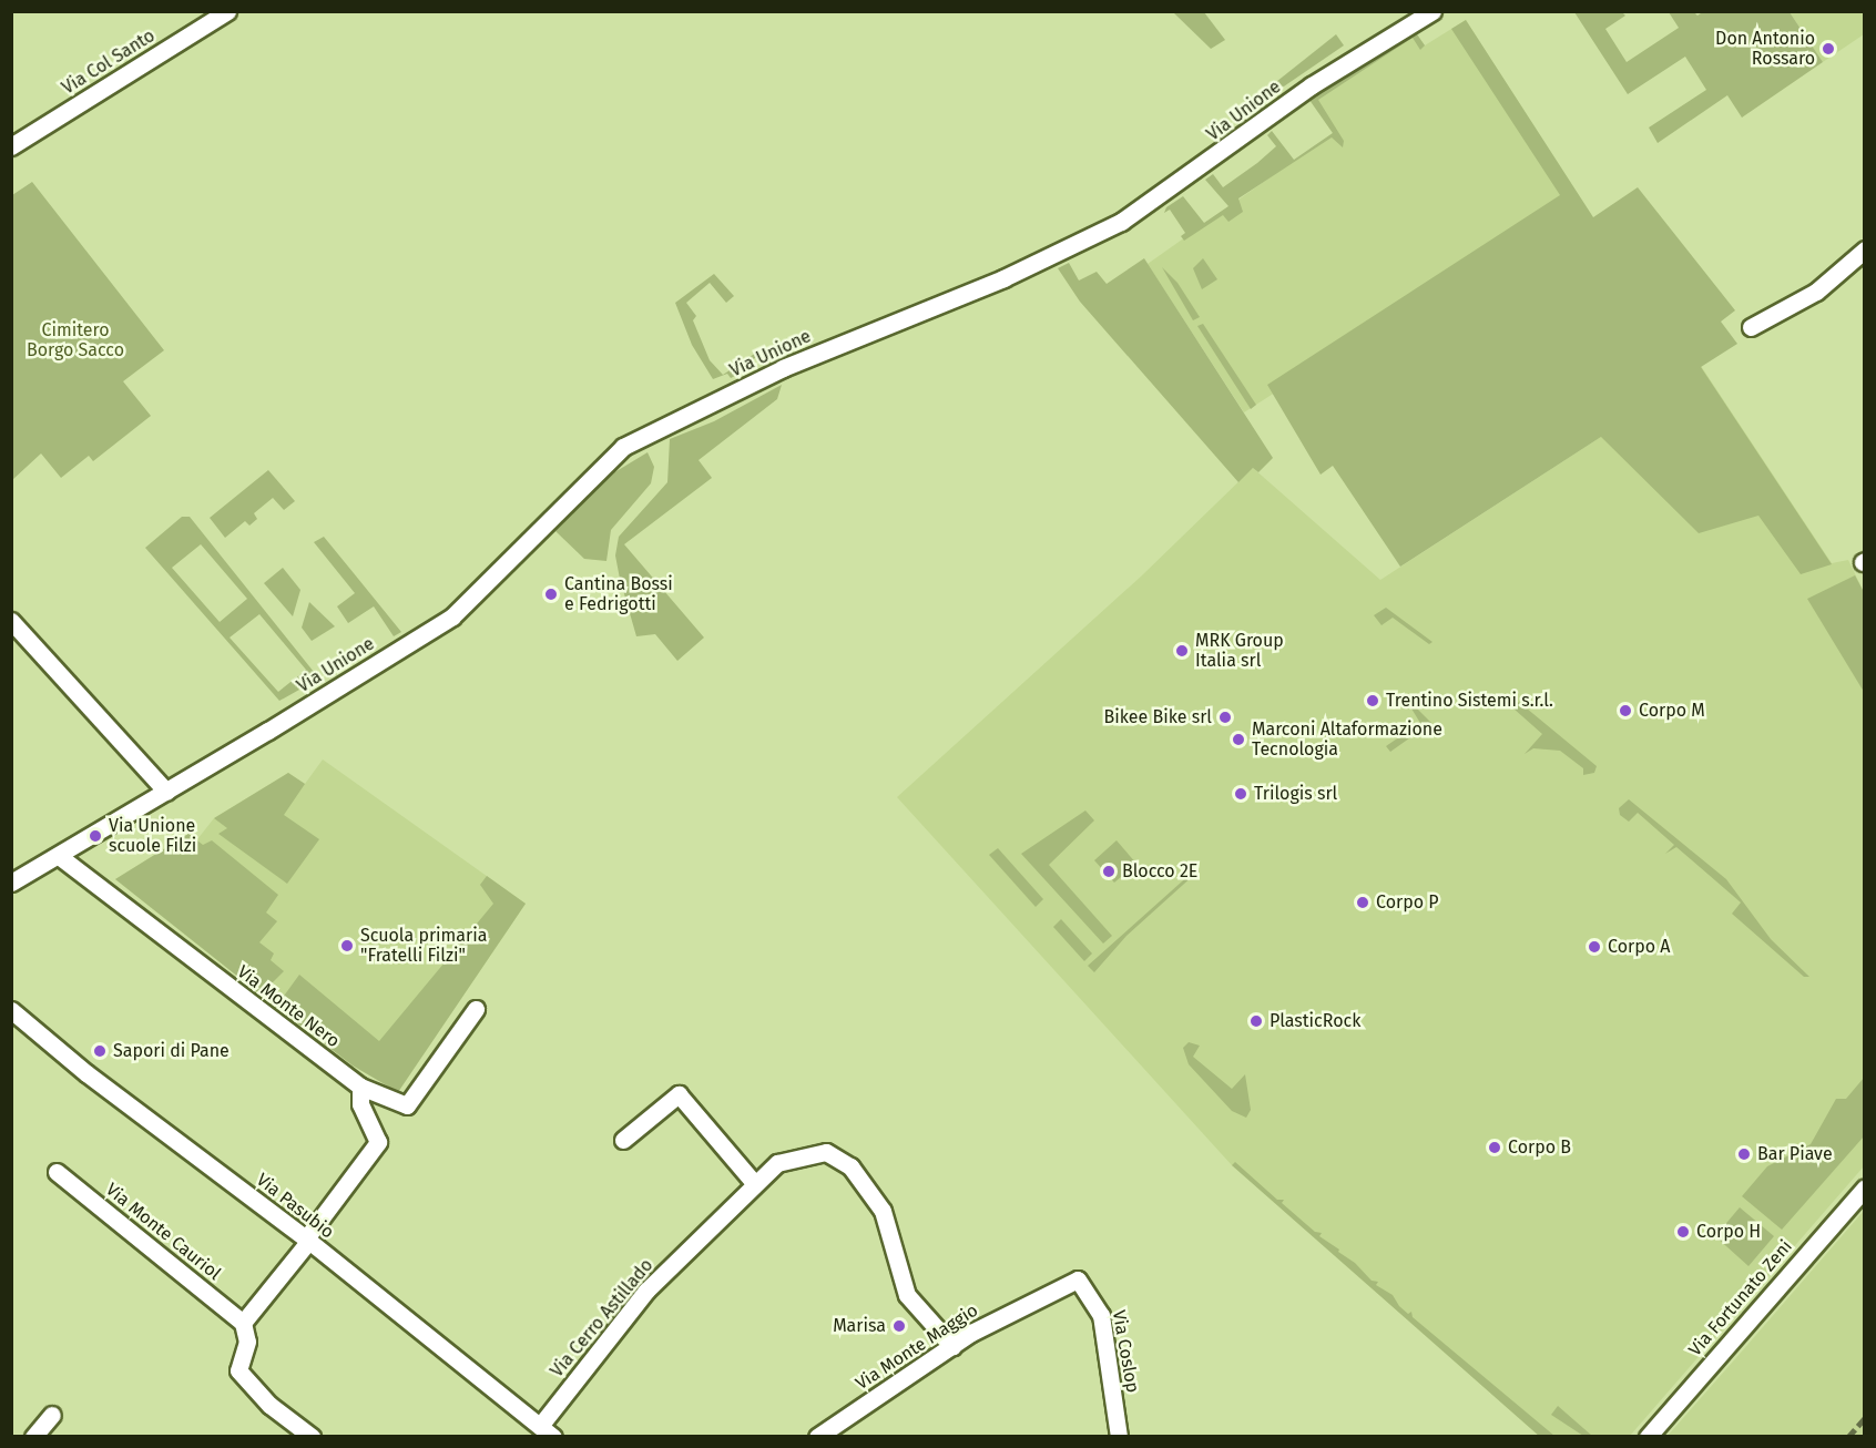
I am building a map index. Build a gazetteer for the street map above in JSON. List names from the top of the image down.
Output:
{
  "streets": {
    "street": [
      "Via Col Santo",
      "Via Unione",
      "Via Monte Nero",
      "Via Pasubio",
      "Via Monte Cauriol",
      "Via Fortunato Zeni",
      "Via Cerro Astillado",
      "Via Monte Maggio",
      "Via Coslop"
    ]
  },
  "crossings": [
    ["Via Unione", "Via Monte Nero"],
    ["Via Pasubio", "Via Cerro Astillado"],
    ["Via Cerro Astillado", "Via Monte Maggio"],
    ["Via Monte Maggio", "Via Coslop"]
  ],
  "parks": ["Cimitero Borgo Sacco"],
  "places": [
    "Don Antonio Rossaro",
    "Cantina Bossi e Fedrigotti",
    "MRK Group Italia srl",
    "Trentino Sistemi s.r.l.",
    "Corpo M",
    "Bikee Bike srl",
    "Marconi Altaformazione Tecnologia",
    "Trilogis srl",
    "Via Unione scuole Filzi",
    "Blocco 2E",
    "Corpo P",
    "Scuola primaria \"Fratelli Filzi\"",
    "Corpo A",
    "PlasticRock",
    "Sapori di Pane",
    "Corpo B",
    "Bar Piave",
    "Corpo H",
    "Marisa"
  ]
}
